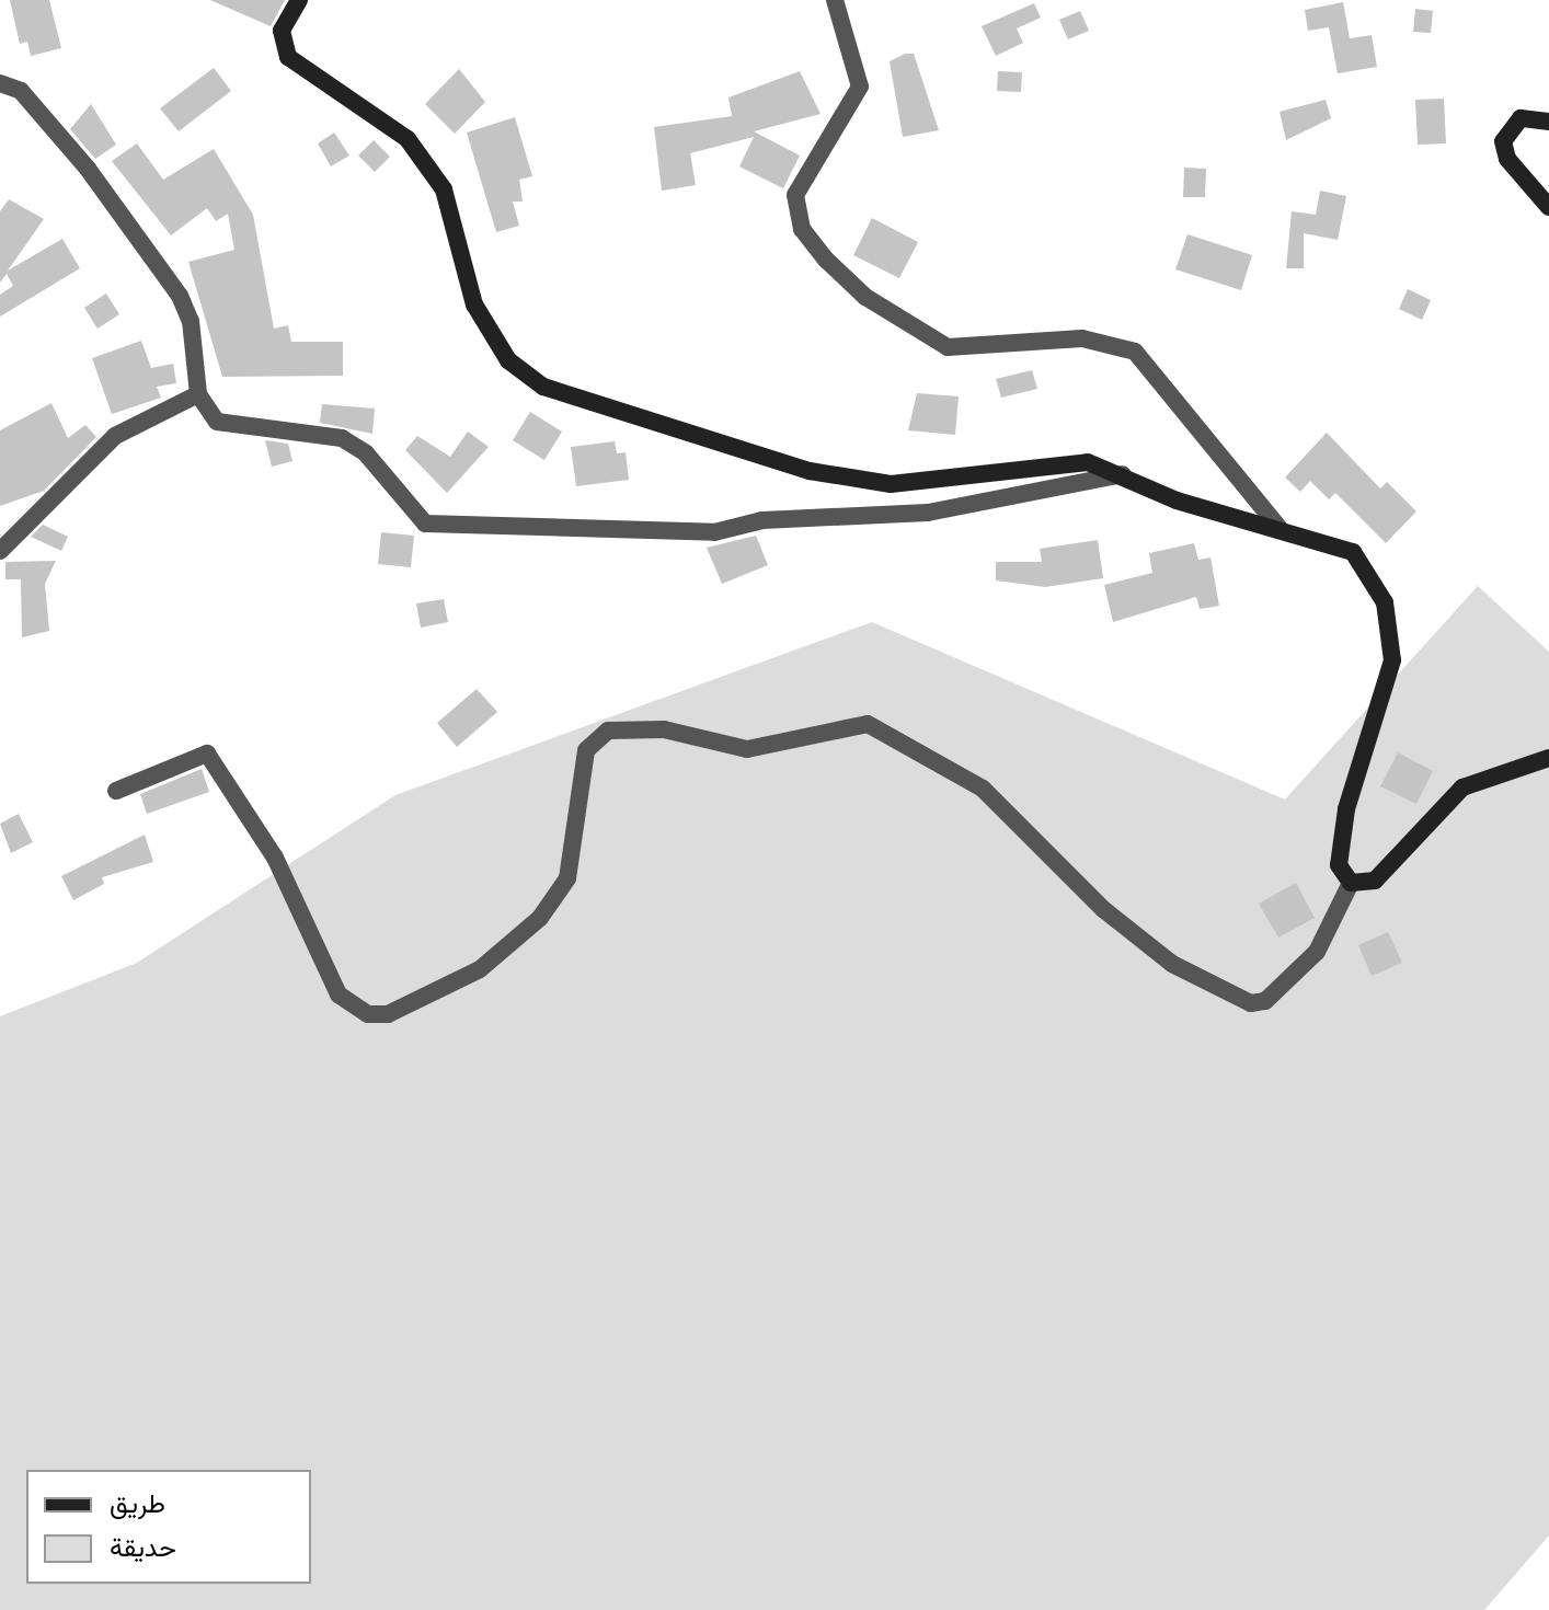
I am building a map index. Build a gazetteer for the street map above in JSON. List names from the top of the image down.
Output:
{
  "legend": ["طريق", "حديقة"]
}
